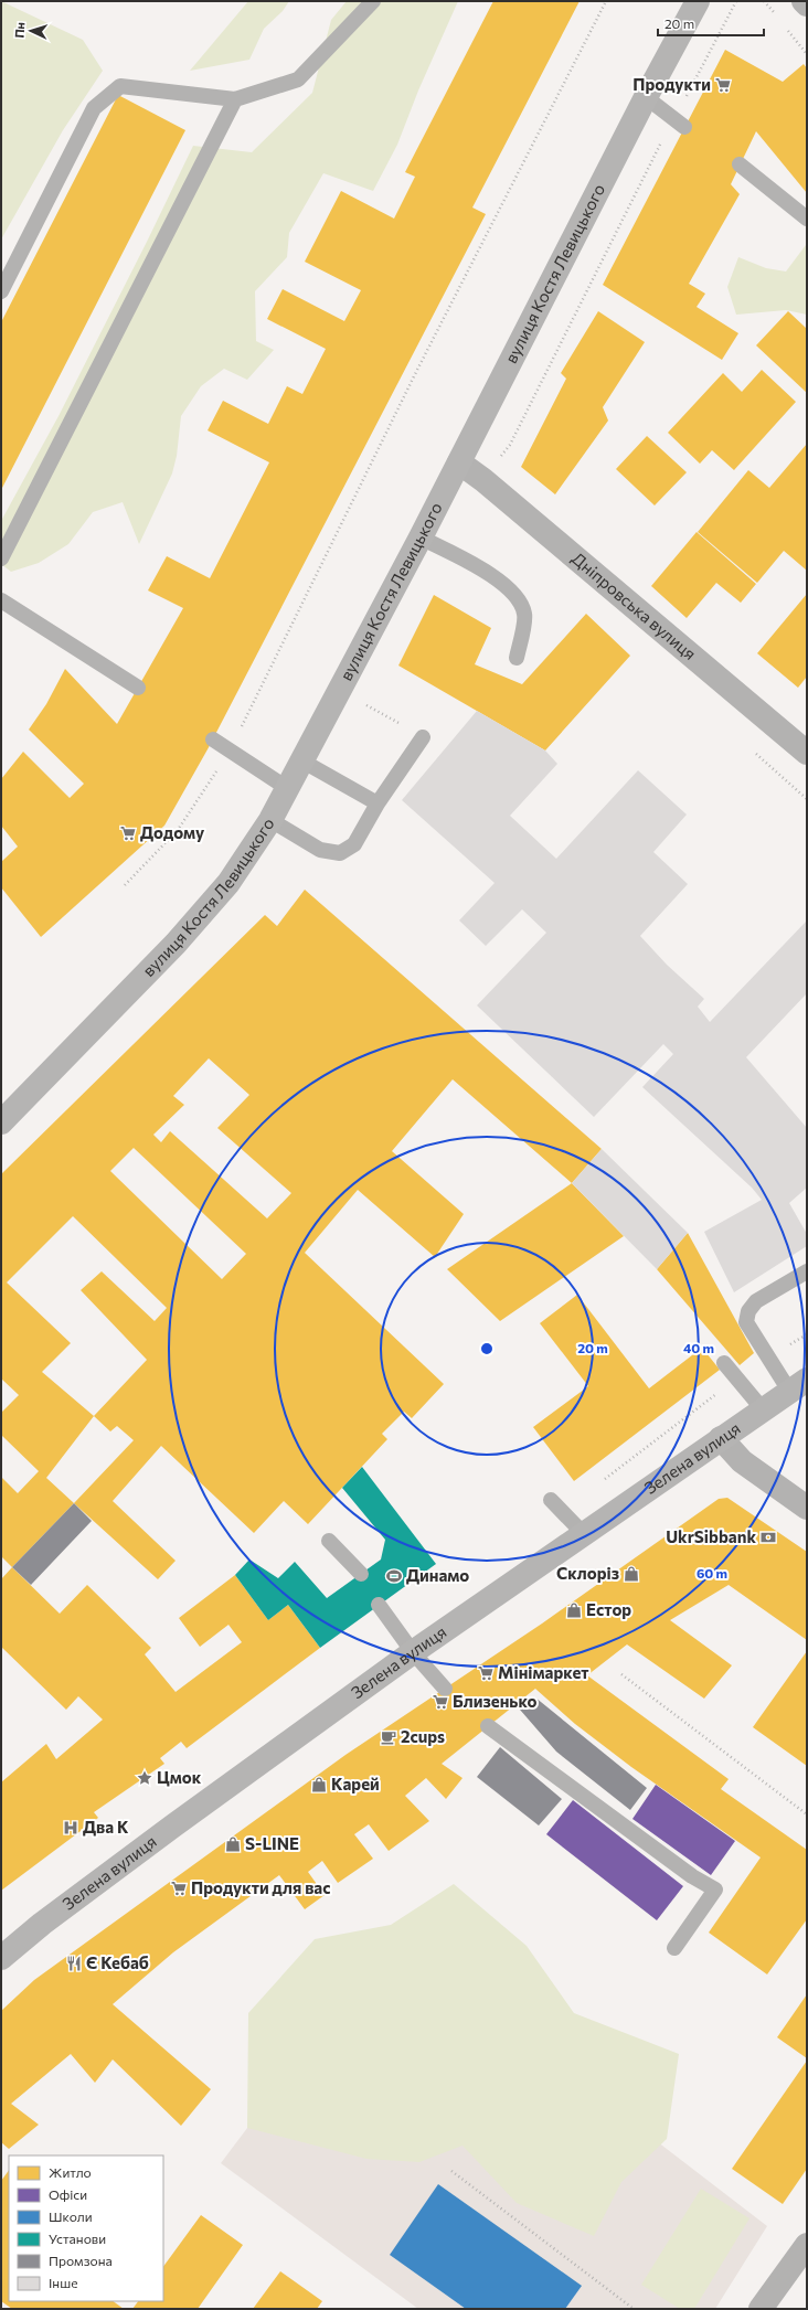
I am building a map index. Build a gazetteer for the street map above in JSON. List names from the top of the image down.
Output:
{
  "streets": {
    "main road": ["вулиця Костя Левицького", "Зелена вулиця"],
    "street": ["Дніпровська вулиця"]
  },
  "crossings": [
    ["вулиця Костя Левицького", "Дніпровська вулиця"]
  ],
  "places": {
    "supermarket": [
      "Продукти",
      "Додому",
      "Мінімаркет",
      "Близенько",
      "Продукти для вас"
    ],
    "bank": ["UkrSibbank"],
    "shop": [
      "Склоріз",
      "Естор",
      "Карей",
      "S-LINE"
    ],
    "sports": ["Динамо"],
    "cafe": ["2cups"],
    "place": ["Цмок"],
    "hospital": ["Два К"],
    "restaurant": ["Є Кебаб"]
  },
  "legend": [
    "Житло",
    "Офіси",
    "Школи",
    "Установи",
    "Промзона",
    "Інше"
  ],
  "scale_bar": "20 m",
  "north": "left",
  "rings": ["20 m", "40 m", "60 m"]
}
